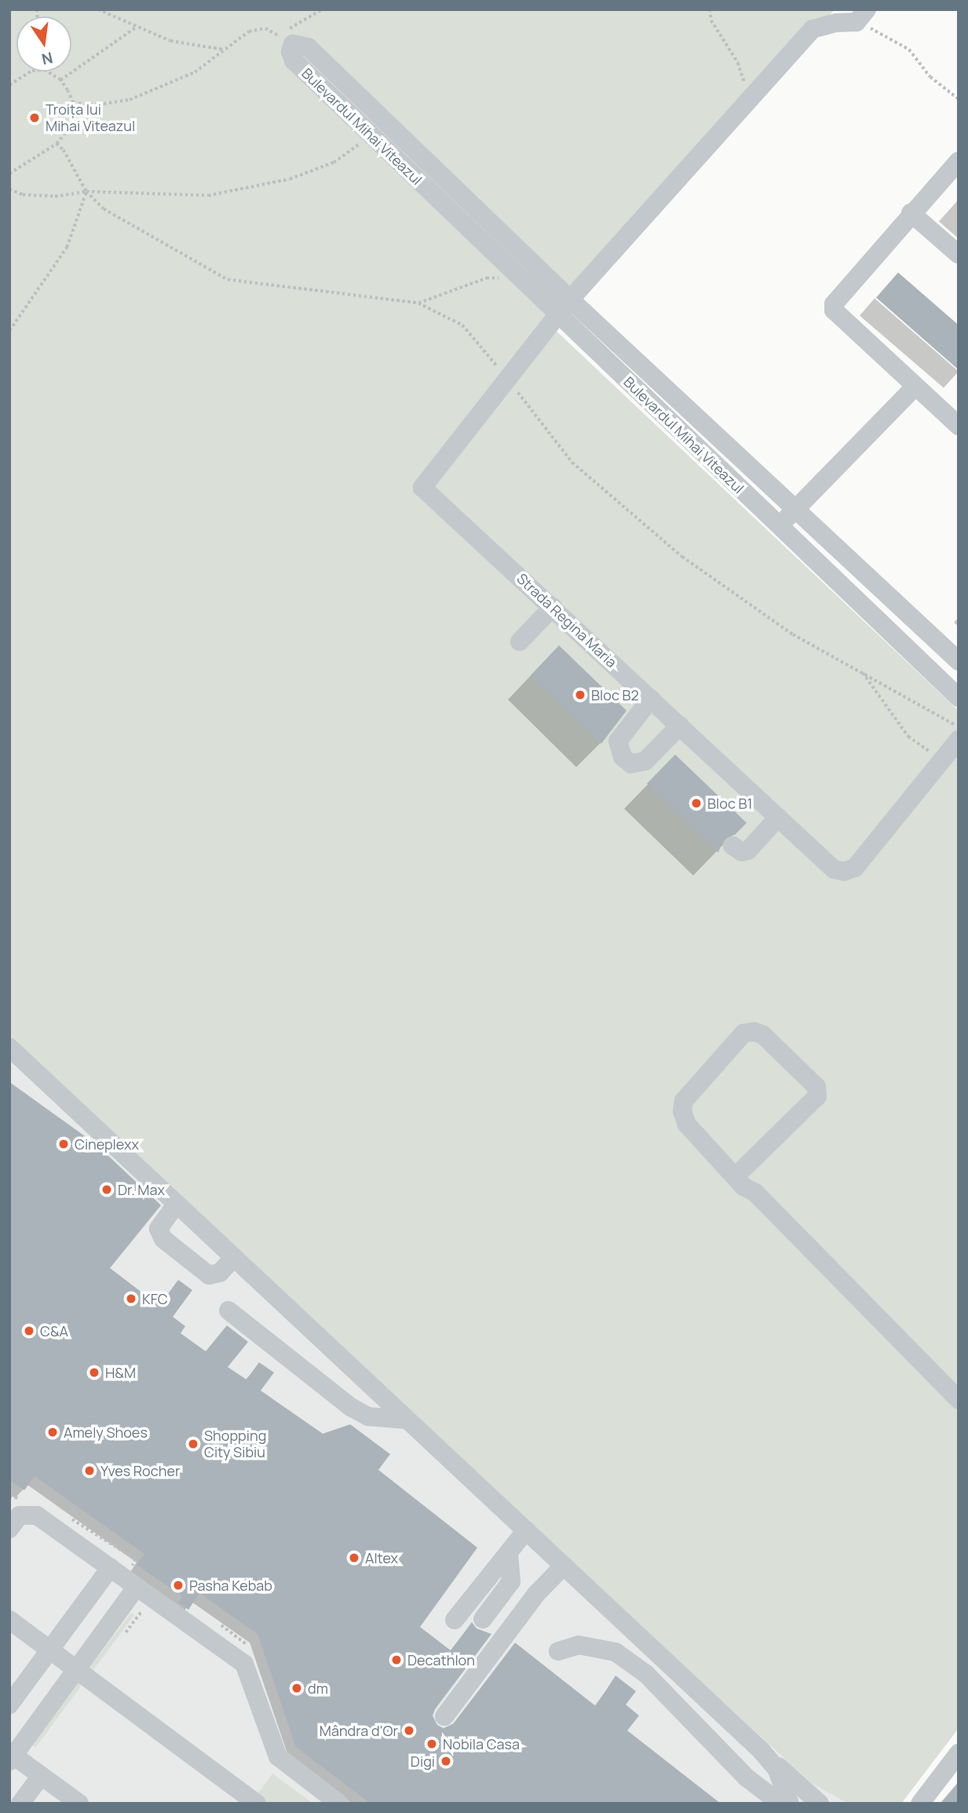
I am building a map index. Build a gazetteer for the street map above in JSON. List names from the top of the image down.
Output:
{
  "streets": {
    "street": ["Bulevardul Mihai Viteazul", "Strada Regina Maria"]
  },
  "places": [
    "Troița lui Mihai Viteazul",
    "Bloc B2",
    "Bloc B1",
    "Cineplexx",
    "Dr. Max",
    "KFC",
    "C&A",
    "H&M",
    "Amely Shoes",
    "Shopping City Sibiu",
    "Yves Rocher",
    "Altex",
    "Pasha Kebab",
    "Decathlon",
    "dm",
    "Mândra d'Or",
    "Nobila Casa",
    "Digi"
  ],
  "north": "bottom"
}
